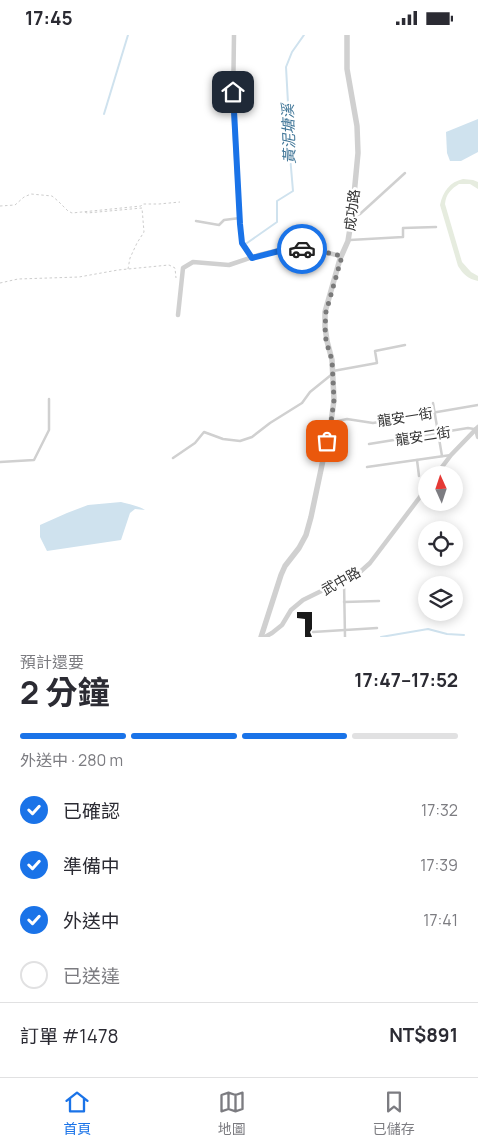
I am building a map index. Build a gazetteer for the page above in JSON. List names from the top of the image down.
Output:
{
  "streets": {
    "street": ["成功路", "武中路"],
    "lane": ["龍安一街", "龍安二街"]
  },
  "crossings": [
    ["成功路", "龍安一街"]
  ],
  "water": ["黃泥塘溪"],
  "north": "top",
  "page": {
    "status": "17:45",
    "heading": ["2 分鐘", "預計還要", "17:47–17:52"],
    "panel": ["訂單 #1478", "NT$891"],
    "bar": "外送中 · 280 m",
    "list": [
      ["已確認", "17:32"],
      ["準備中", "17:39"],
      ["外送中", "17:41"],
      "已送達"
    ],
    "tabs": ["首頁", "地圖", "已儲存"]
  }
}
